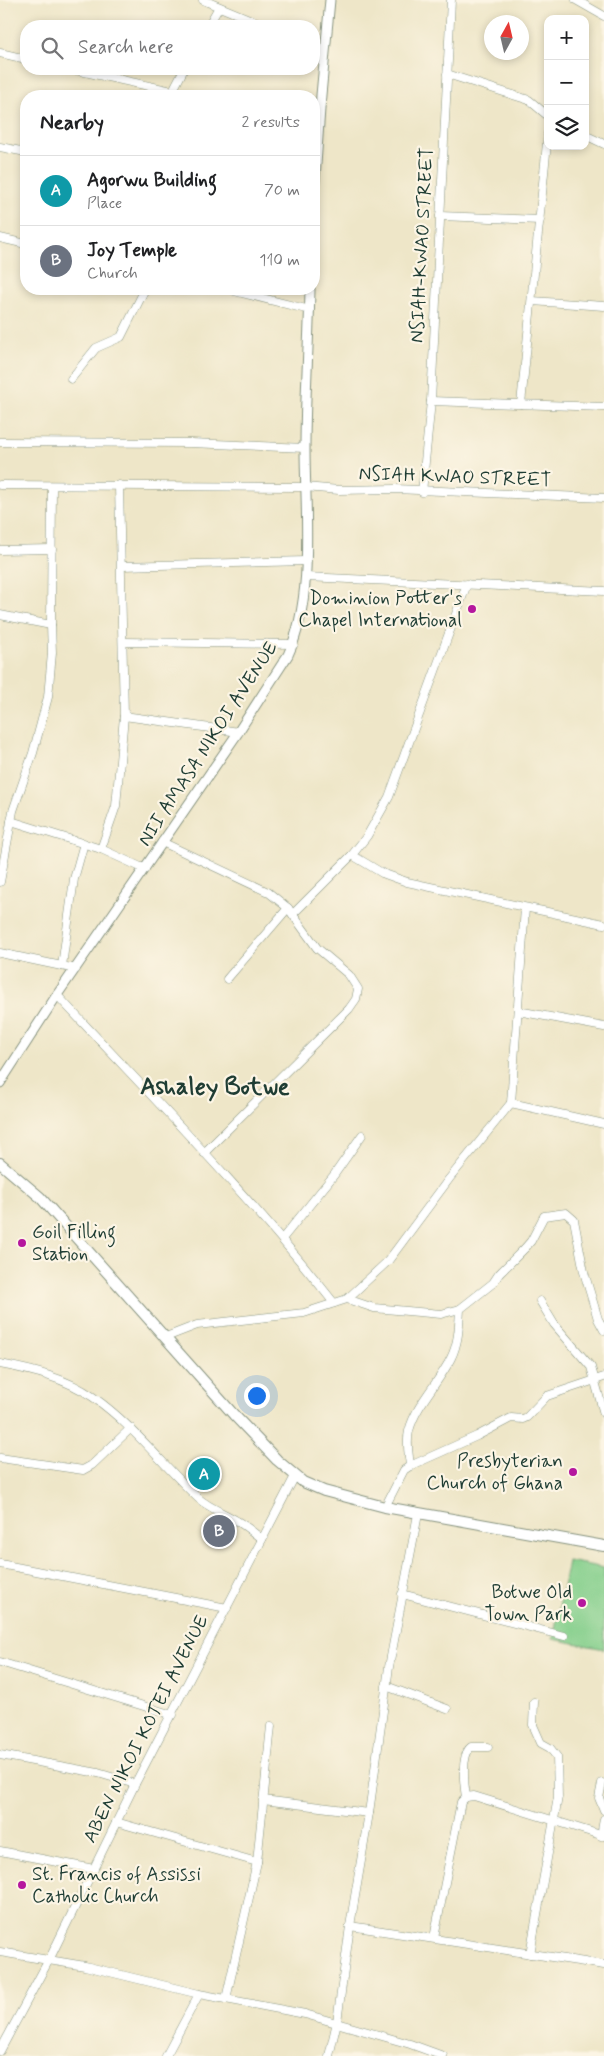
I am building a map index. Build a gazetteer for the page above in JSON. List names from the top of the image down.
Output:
{
  "streets": {
    "street": [
      "NSIAH-KWAO STREET",
      "NSIAH KWAO STREET",
      "NII AMASA NIKOI AVENUE",
      "ABEN NIKOI KOTEI AVENUE"
    ]
  },
  "crossings": [
    ["NSIAH-KWAO STREET", "NSIAH KWAO STREET"],
    ["NSIAH KWAO STREET", "NII AMASA NIKOI AVENUE"]
  ],
  "districts": ["Ashaley Botwe"],
  "places": [
    "Dominion Potter's Chapel International",
    "Goil Filling Station",
    "Presbyterian Church of Ghana",
    "Botwe Old Town Park",
    "St. Francis of Assissi Catholic Church"
  ],
  "north": "top",
  "page": {
    "map_buttons": ["+", "−"],
    "search": "Search here",
    "heading": ["Nearby", "2 results"],
    "list": [
      {
        "mark": "A",
        "name": "Agorwu Building",
        "note": "Place",
        "value": "70 m"
      },
      {
        "mark": "B",
        "name": "Joy Temple",
        "note": "Church",
        "value": "110 m"
      }
    ],
    "pins": ["A", "B"]
  }
}
